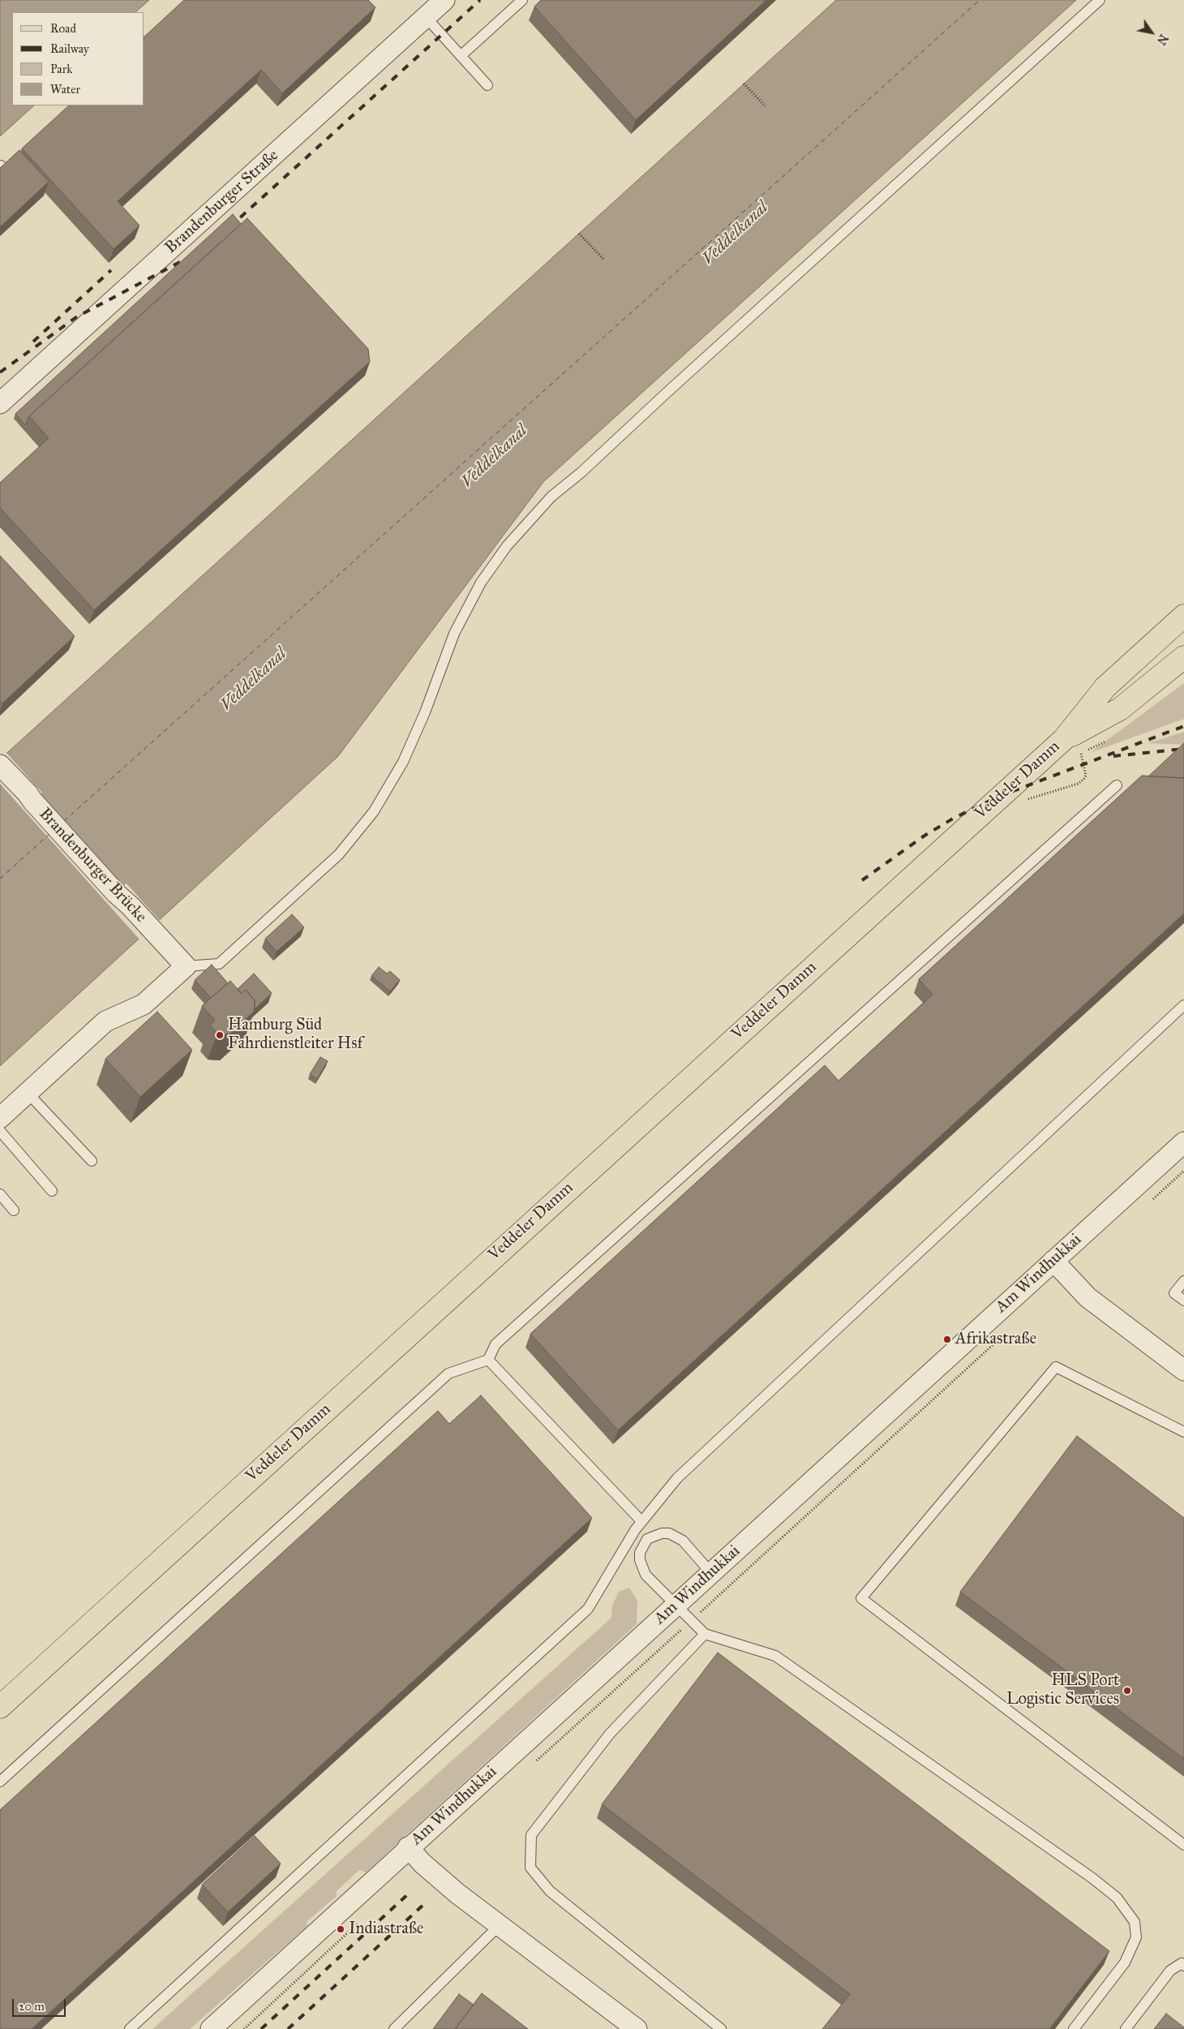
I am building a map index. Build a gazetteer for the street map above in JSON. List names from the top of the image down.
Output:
{
  "streets": {
    "main road": ["Veddeler Damm"],
    "street": ["Brandenburger Straße", "Brandenburger Brücke", "Am Windhukkai"]
  },
  "water": ["Veddelkanal"],
  "places": [
    "Hamburg Süd Fahrdienstleiter Hsf",
    "Afrikastraße",
    "HLS Port Logistic Services",
    "Indiastraße"
  ],
  "legend": [
    "Road",
    "Railway",
    "Park",
    "Water"
  ],
  "scale_bar": "20 m",
  "north": "bottom right"
}
